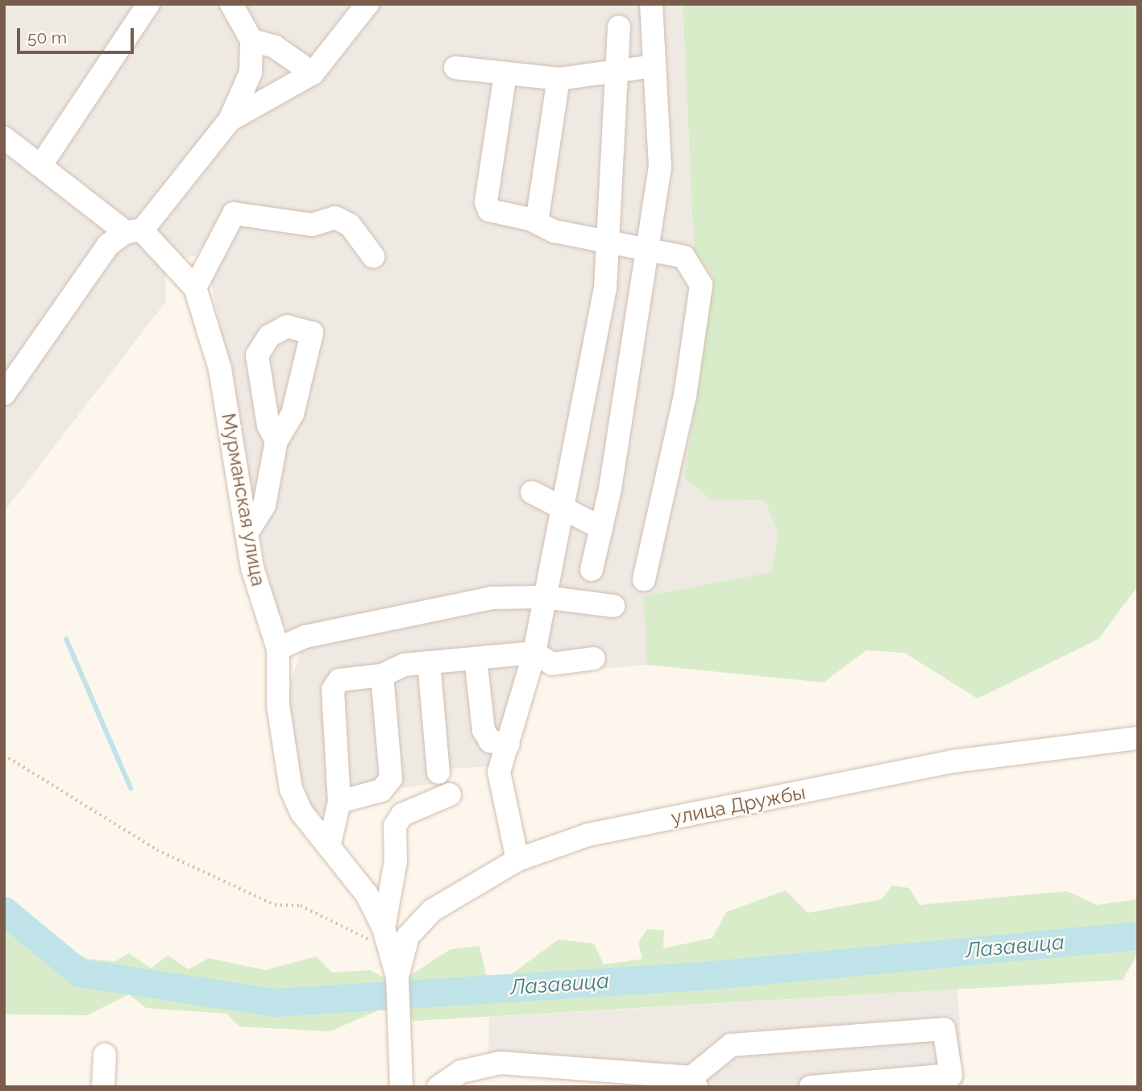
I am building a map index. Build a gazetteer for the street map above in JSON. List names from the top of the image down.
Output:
{
  "streets": {
    "street": ["Мурманская улица", "улица Дружбы"]
  },
  "crossings": [
    ["Мурманская улица", "улица Дружбы"]
  ],
  "water": ["Лазавица"],
  "scale_bar": "50 m"
}
